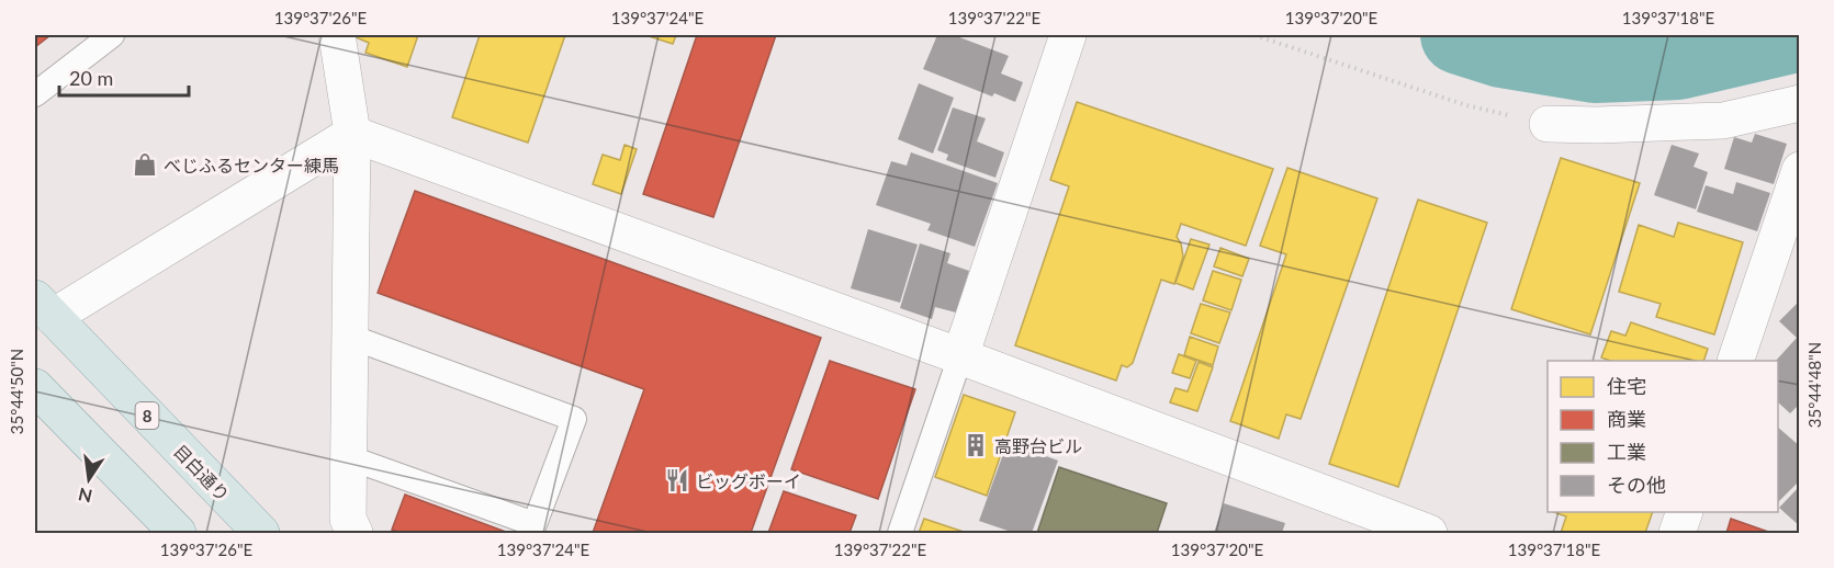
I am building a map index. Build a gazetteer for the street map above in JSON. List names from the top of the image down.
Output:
{
  "streets": {
    "main road": ["8", "目白通り"]
  },
  "places": {
    "shop": ["べじふるセンター練馬"],
    "building": ["高野台ビル"],
    "restaurant": ["ビッグボーイ"]
  },
  "legend": [
    "住宅",
    "商業",
    "工業",
    "その他"
  ],
  "scale_bar": "20 m",
  "north": "bottom",
  "coordinates": [
    "139°37'26\"E",
    "139°37'24\"E",
    "139°37'22\"E",
    "139°37'20\"E",
    "139°37'18\"E",
    "35°44'48\"N",
    "35°44'50\"N"
  ]
}
